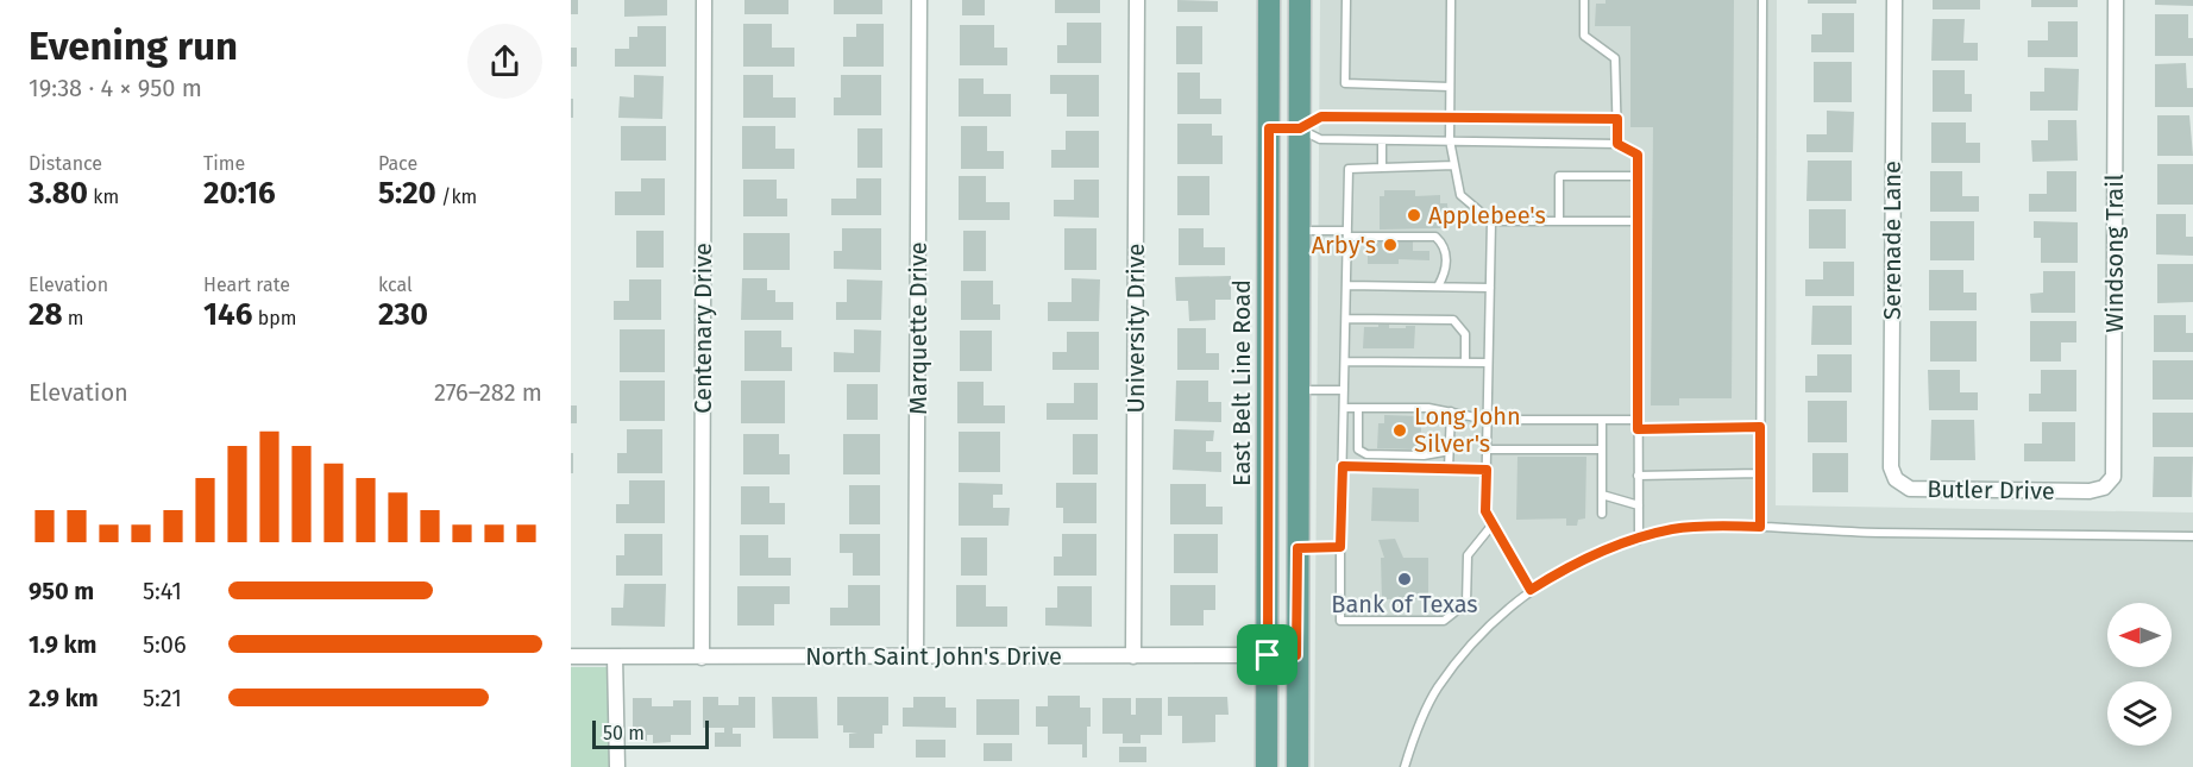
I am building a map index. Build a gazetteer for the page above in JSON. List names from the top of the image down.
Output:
{
  "streets": {
    "main road": ["East Belt Line Road"],
    "street": [
      "Serenade Lane",
      "Windsong Trail",
      "Centenary Drive",
      "Marquette Drive",
      "University Drive",
      "Butler Drive",
      "North Saint John's Drive"
    ]
  },
  "crossings": [
    ["Serenade Lane", "Butler Drive"],
    ["Windsong Trail", "Butler Drive"],
    ["Centenary Drive", "North Saint John's Drive"],
    ["Marquette Drive", "North Saint John's Drive"],
    ["University Drive", "North Saint John's Drive"],
    ["East Belt Line Road", "North Saint John's Drive"]
  ],
  "places": [
    "Applebee's",
    "Arby's",
    "Long John Silver's",
    "Bank of Texas"
  ],
  "scale_bar": "50 m",
  "north": "left",
  "page": {
    "heading": ["Evening run", "19:38 · 4 × 950 m"],
    "stats": [
      ["Distance", "3.80 km"],
      ["Time", "20:16"],
      ["Pace", "5:20 /km"],
      ["Elevation", "28 m"],
      ["Heart rate", "146 bpm"],
      ["kcal", "230"]
    ],
    "chart": ["Elevation", "276–282 m"],
    "list": [
      {
        "name": "950 m",
        "note": "5:41"
      },
      {
        "name": "1.9 km",
        "note": "5:06"
      },
      {
        "name": "2.9 km",
        "note": "5:21"
      }
    ],
    "scale": "50 m"
  }
}
